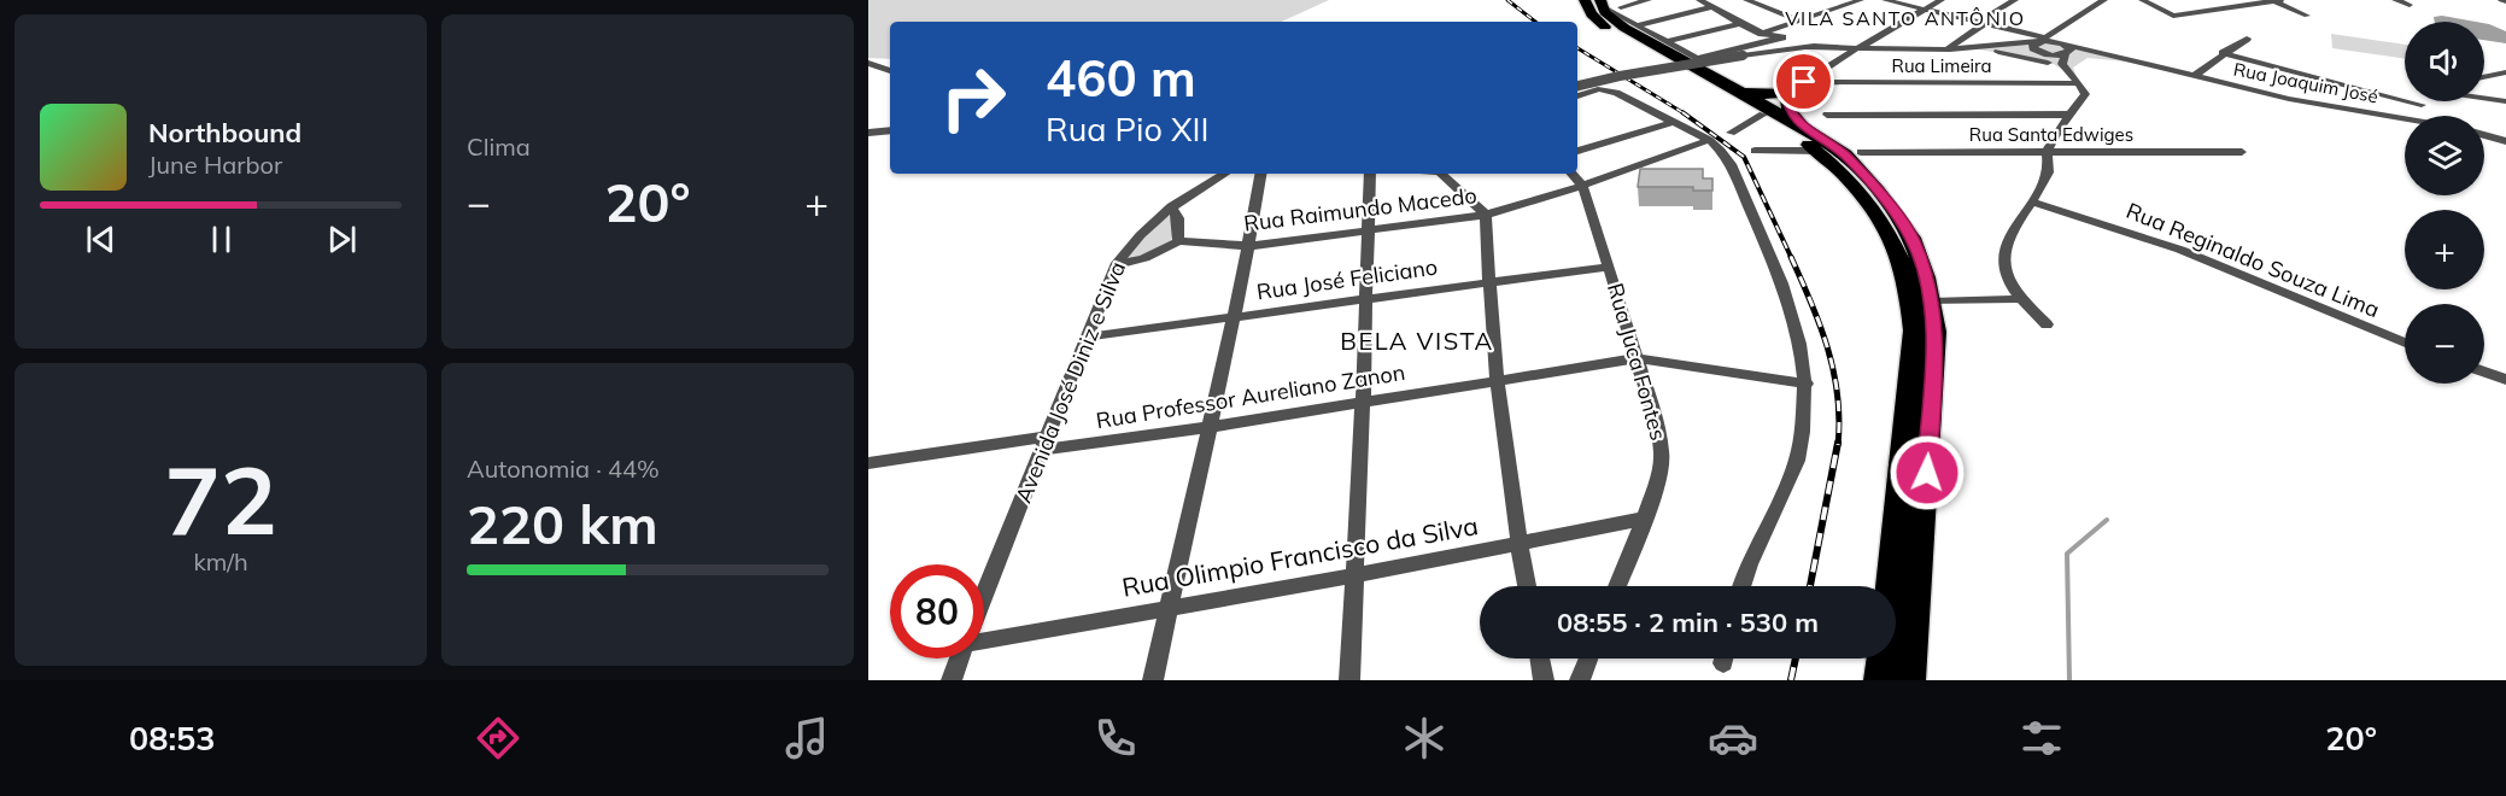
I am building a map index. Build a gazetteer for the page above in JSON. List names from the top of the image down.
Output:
{
  "streets": {
    "street": [
      "Rua Limeira",
      "Rua Joaquim José",
      "Rua Santa Edwiges",
      "Rua Raimundo Macedo",
      "Rua Reginaldo Souza Lima",
      "Rua José Feliciano",
      "Rua Juca Fontes",
      "Avenida José Diniz e Silva",
      "Rua Professor Aureliano Zanon",
      "Rua Olimpio Francisco da Silva"
    ]
  },
  "crossings": [
    ["Rua Raimundo Macedo", "Rua Juca Fontes"],
    ["Rua José Feliciano", "Rua Juca Fontes"],
    ["Rua José Feliciano", "Avenida José Diniz e Silva"],
    ["Rua Juca Fontes", "Rua Professor Aureliano Zanon"],
    ["Rua Juca Fontes", "Rua Olimpio Francisco da Silva"],
    ["Avenida José Diniz e Silva", "Rua Professor Aureliano Zanon"]
  ],
  "districts": ["VILA SANTO ANTÔNIO", "BELA VISTA"],
  "page": {
    "tile": [
      "Clima",
      ["72", "km/h"],
      ["Autonomia · 44%", "220 km"]
    ],
    "map_buttons": ["+", "−"],
    "turn": ["460 m", "Rua Pio XII"],
    "song": ["Northbound", "June Harbor"],
    "heat": ["−", "20°", "+"],
    "limit": "80",
    "trip": "08:55 · 2 min · 530 m",
    "tabs": ["08:53", "20°"]
  }
}
